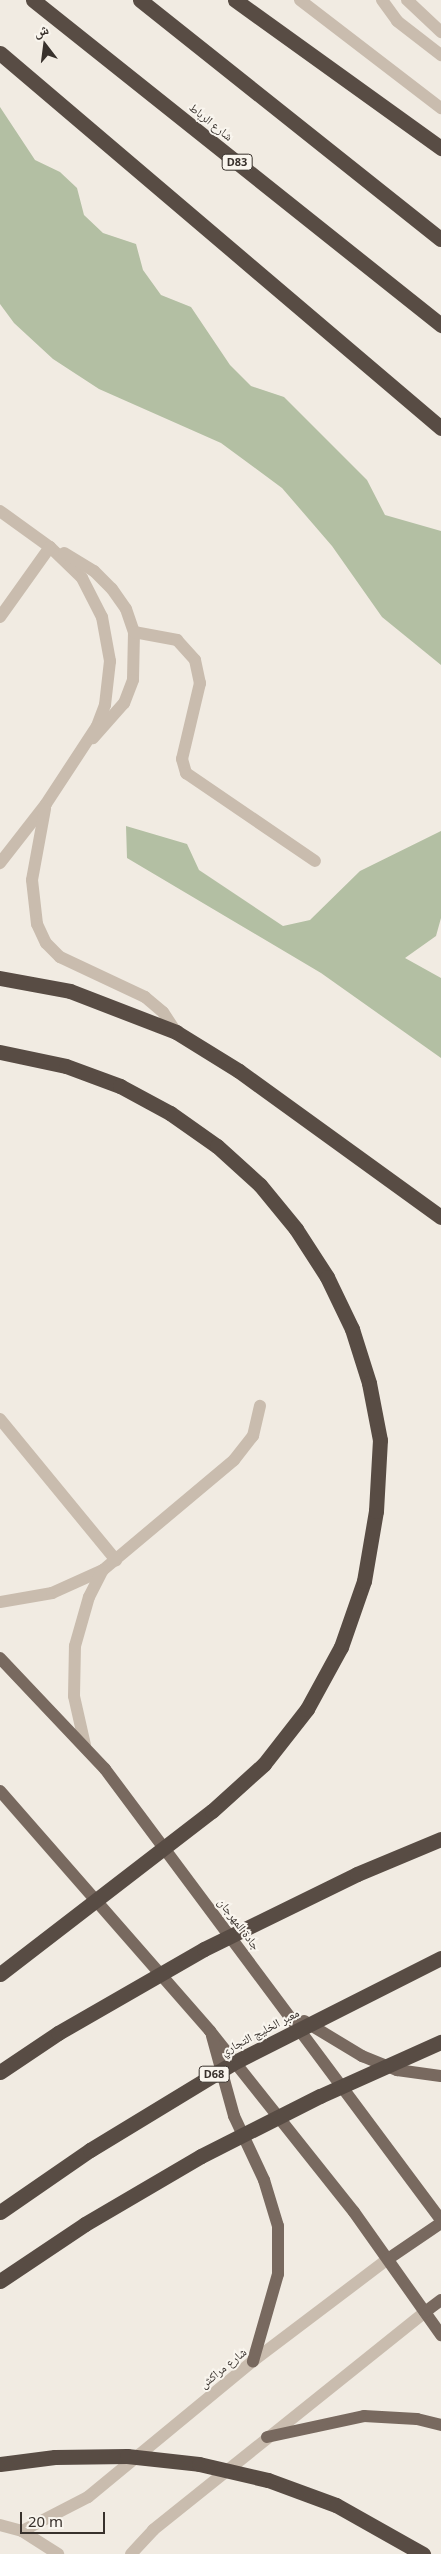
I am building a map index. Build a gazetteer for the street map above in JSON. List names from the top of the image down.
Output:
{
  "streets": {
    "highway": [
      "شارع الرباط",
      "D83",
      "معبر الخليج التجاري",
      "D68"
    ],
    "main road": ["جادة المهرجان", "شارع مراكش"]
  },
  "crossings": [
    ["جادة المهرجان", "شارع مراكش"]
  ],
  "scale_bar": "20 m",
  "north": "top"
}
